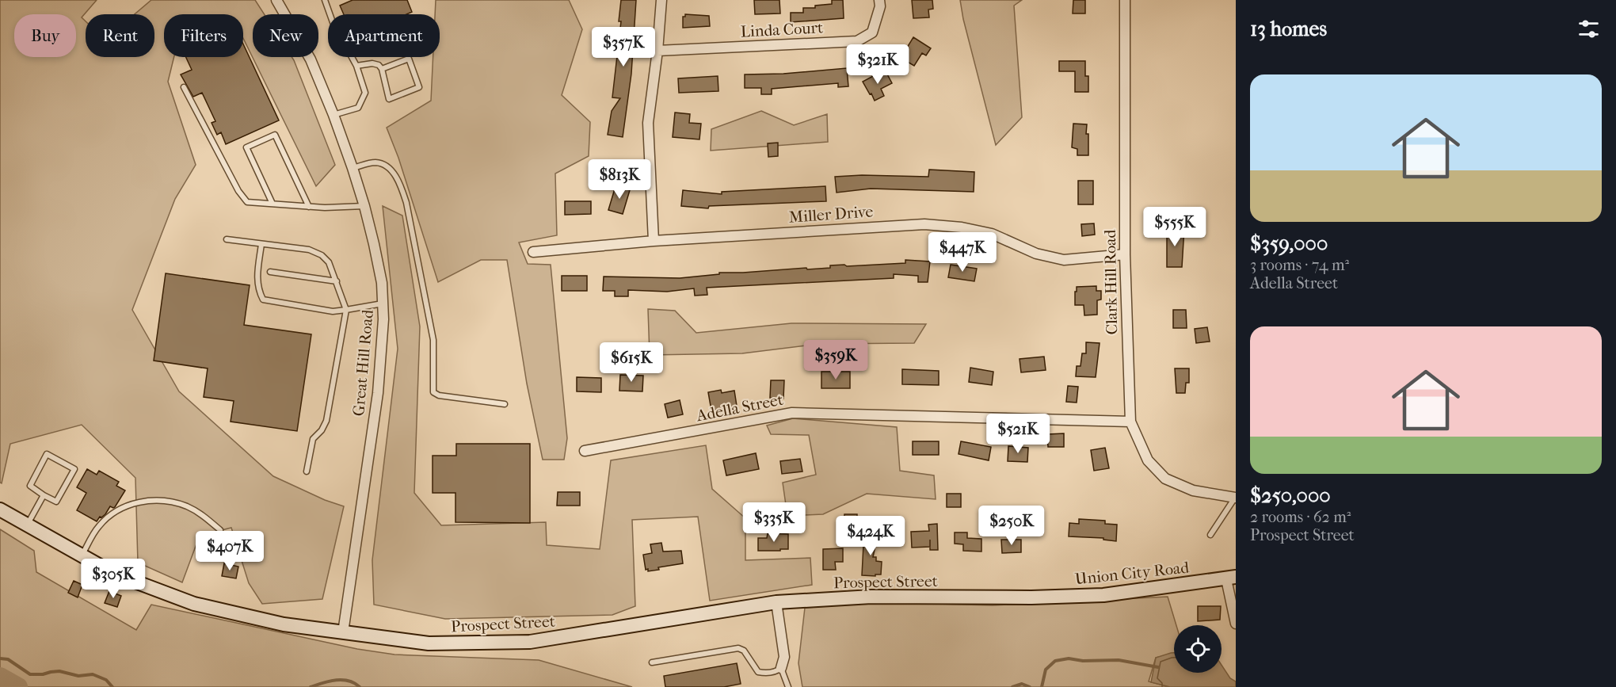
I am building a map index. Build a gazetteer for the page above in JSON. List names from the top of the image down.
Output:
{
  "streets": {
    "main road": ["Union City Road", "Prospect Street"],
    "street": [
      "Linda Court",
      "Miller Drive",
      "Clark Hill Road",
      "Great Hill Road",
      "Adella Street"
    ]
  },
  "crossings": [
    ["Miller Drive", "Clark Hill Road"],
    ["Clark Hill Road", "Adella Street"],
    ["Great Hill Road", "Prospect Street"],
    ["Union City Road", "Prospect Street"]
  ],
  "page": {
    "heading": "13 homes",
    "chip": [
      "Buy",
      "Rent",
      "Filters",
      "New",
      "Apartment"
    ],
    "price": [
      "$357K",
      "$321K",
      "$813K",
      "$555K",
      "$447K",
      "$359K",
      "$615K",
      "$521K",
      "$335K",
      "$250K",
      "$424K",
      "$407K",
      "$305K"
    ],
    "list": [
      {
        "name": "$359,000",
        "note": "3 rooms · 74 m² · Adella Street"
      },
      {
        "name": "$250,000",
        "note": "2 rooms · 62 m² · Prospect Street"
      }
    ]
  }
}
